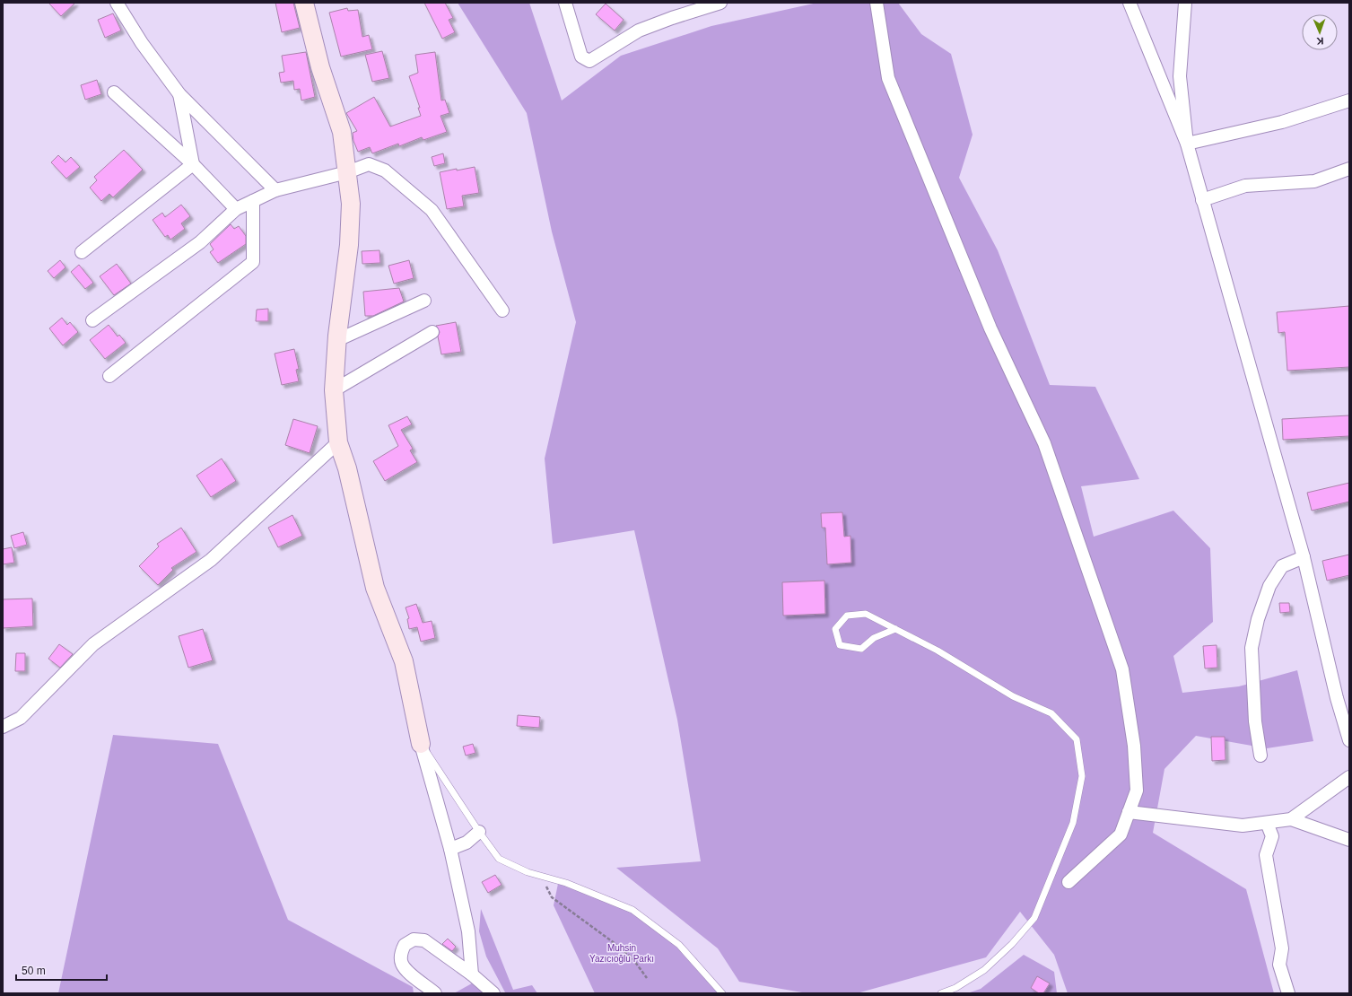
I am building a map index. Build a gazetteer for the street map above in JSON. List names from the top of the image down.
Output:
{
  "parks": ["Muhsin Yazıcıoğlu Parkı"],
  "scale_bar": "50 m",
  "north": "bottom"
}
